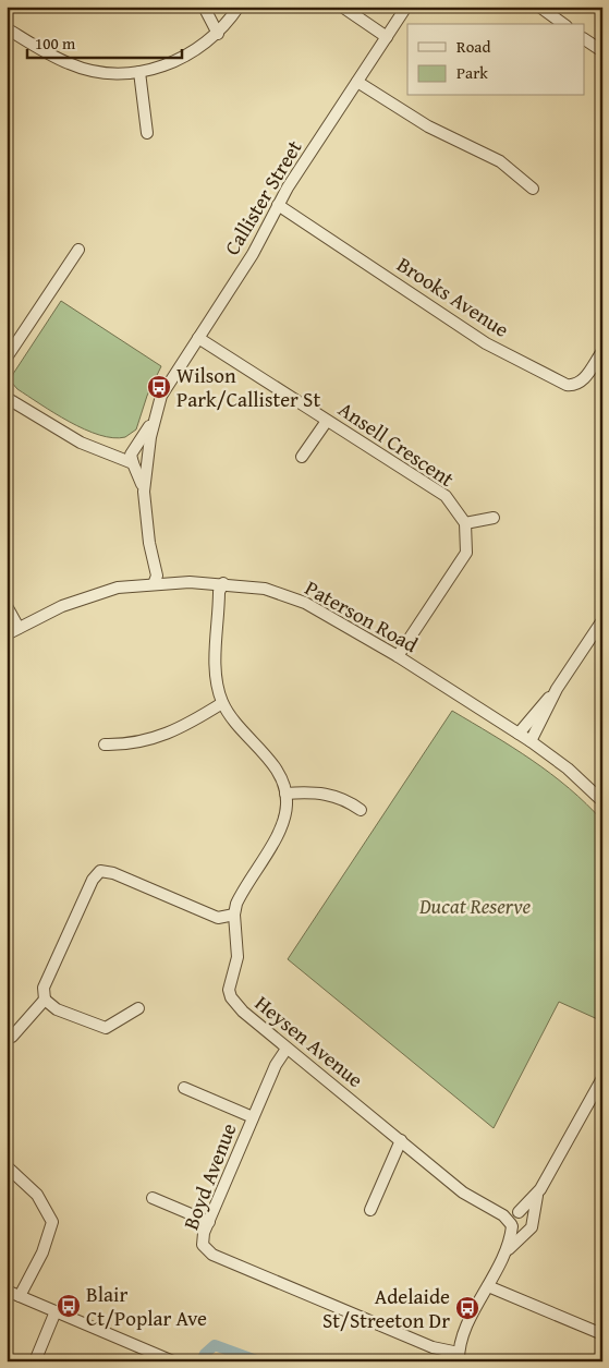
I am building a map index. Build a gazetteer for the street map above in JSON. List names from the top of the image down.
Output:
{
  "streets": {
    "street": [
      "Callister Street",
      "Brooks Avenue",
      "Ansell Crescent",
      "Paterson Road",
      "Heysen Avenue",
      "Boyd Avenue"
    ]
  },
  "crossings": [
    ["Callister Street", "Brooks Avenue"],
    ["Callister Street", "Ansell Crescent"],
    ["Callister Street", "Paterson Road"],
    ["Paterson Road", "Heysen Avenue"],
    ["Heysen Avenue", "Boyd Avenue"]
  ],
  "parks": ["Ducat Reserve"],
  "places": {
    "bus stop": ["Wilson Park/Callister St", "Blair Ct/Poplar Ave", "Adelaide St/Streeton Dr"]
  },
  "legend": ["Road", "Park"],
  "scale_bar": "100 m"
}
